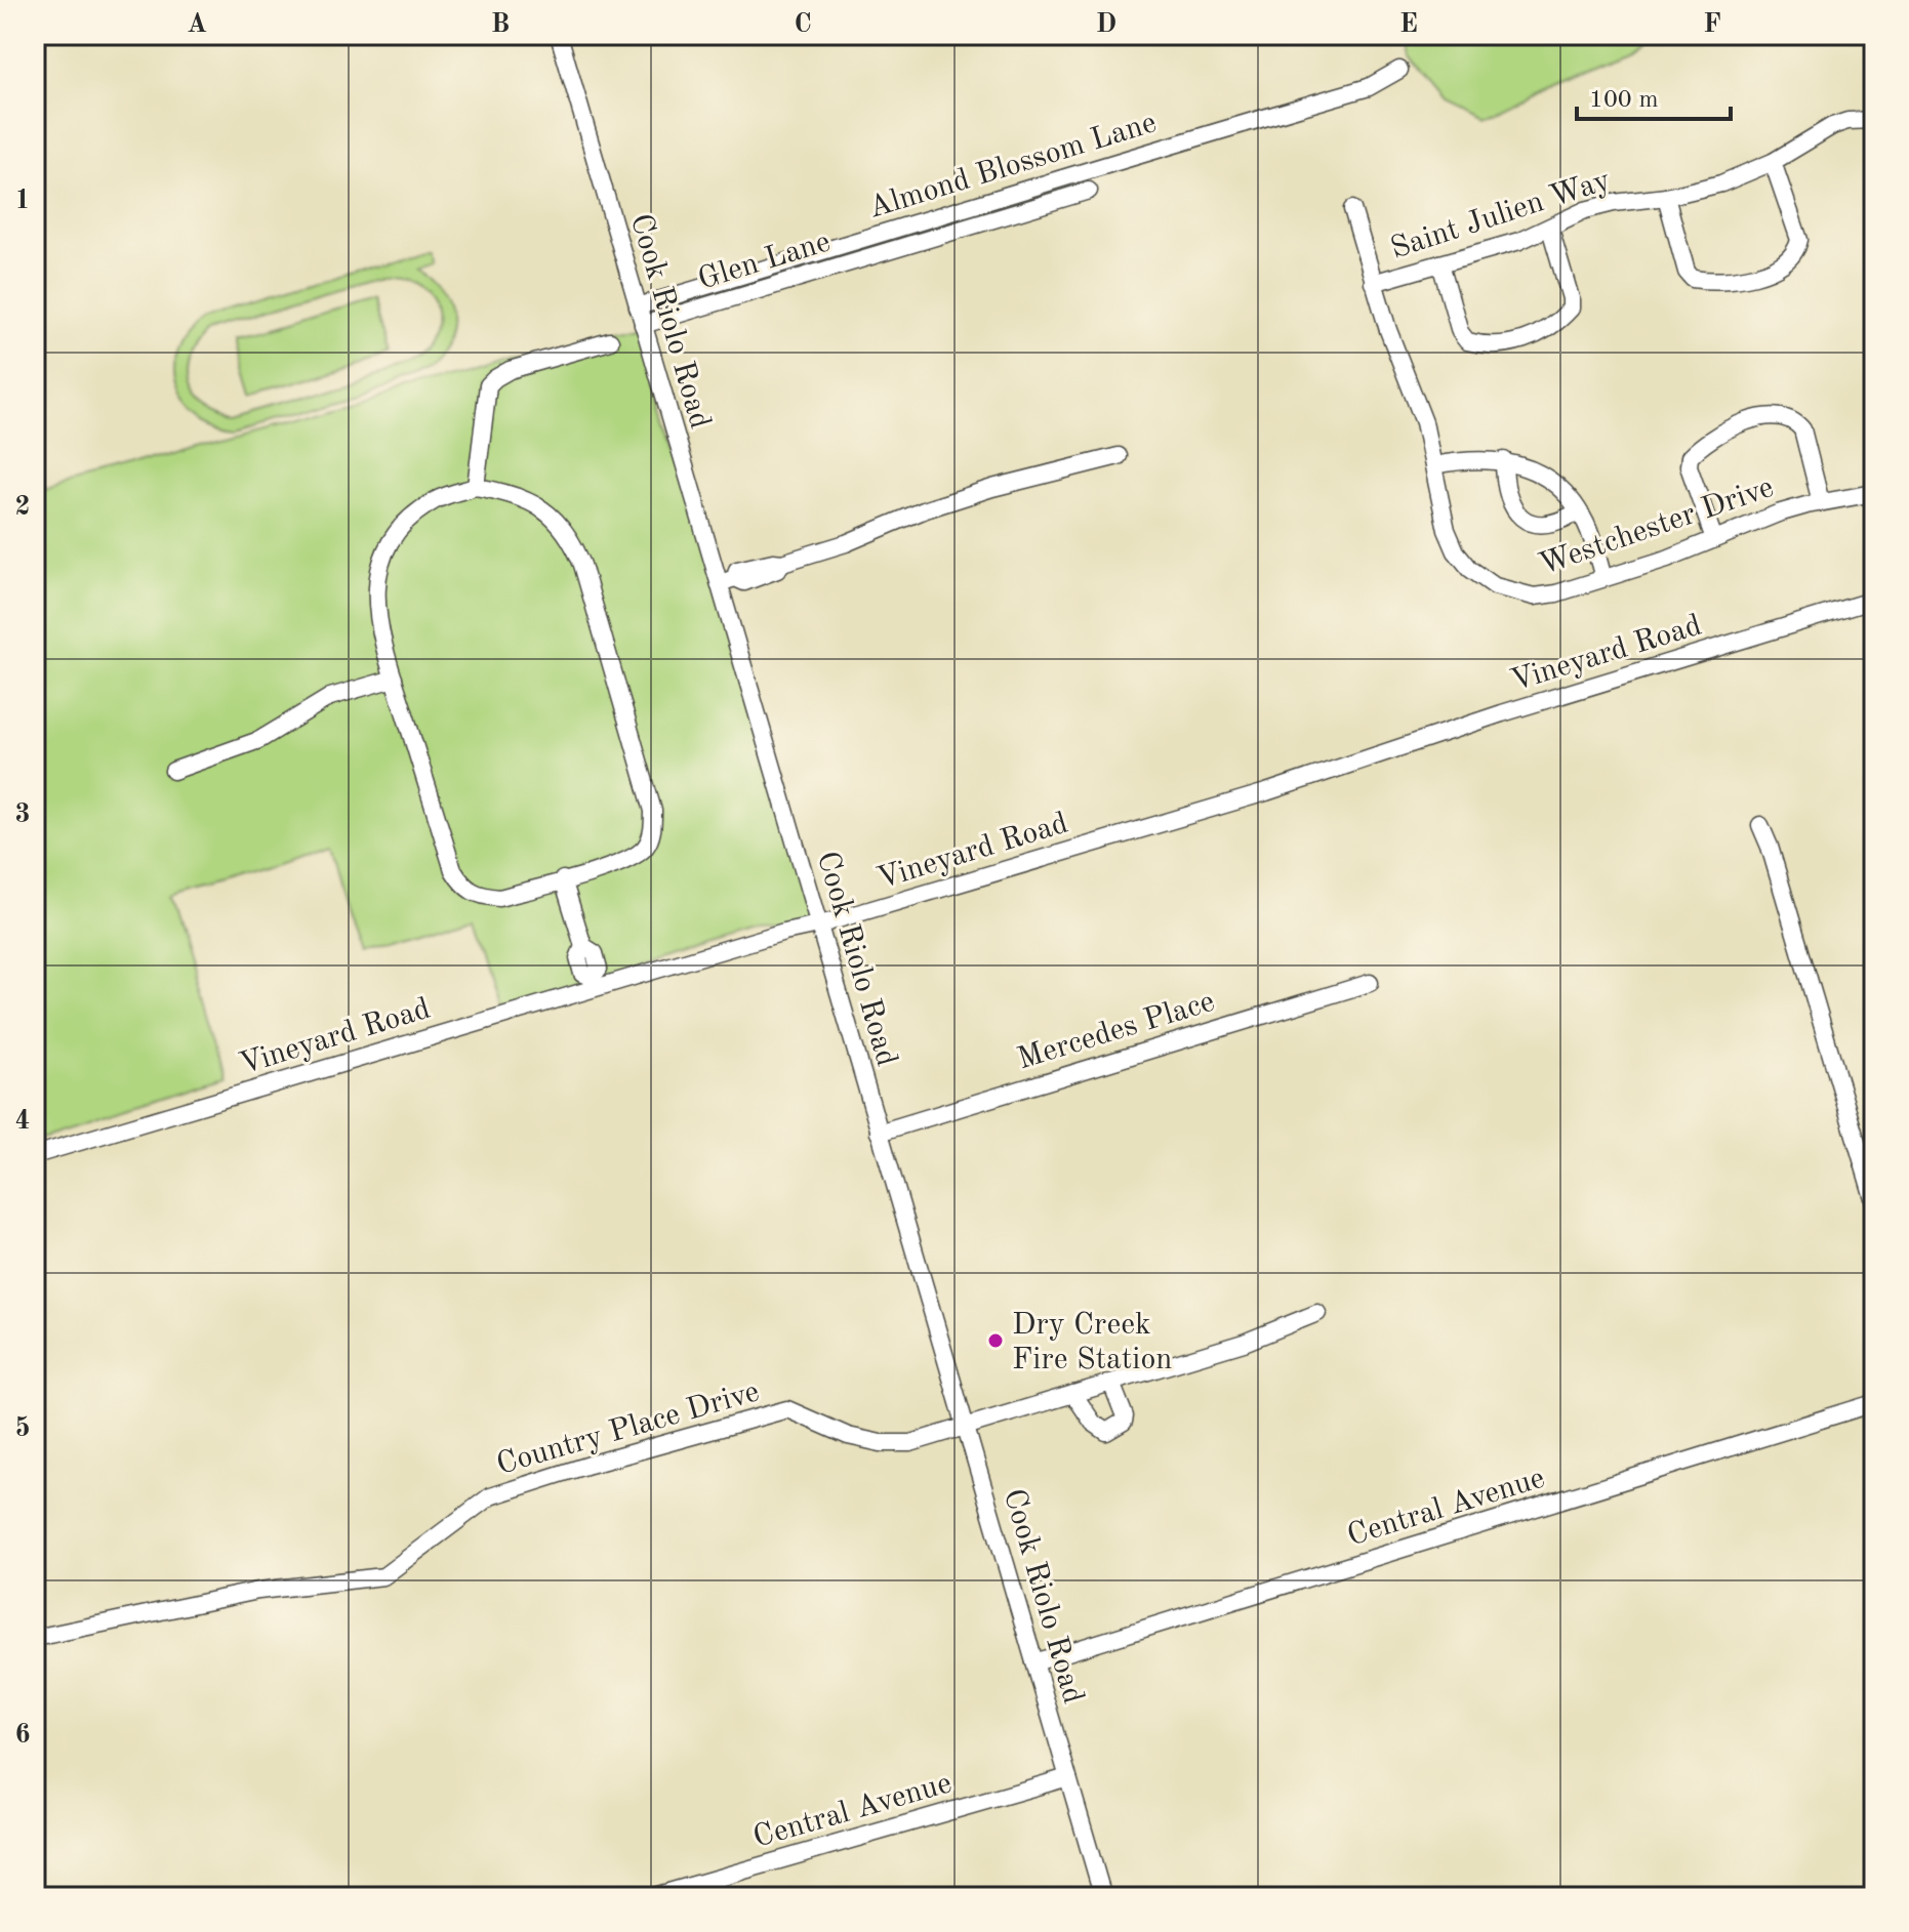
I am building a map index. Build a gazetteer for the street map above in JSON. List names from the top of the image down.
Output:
{
  "streets": {
    "street": [
      "Almond Blossom Lane",
      "Saint Julien Way",
      "Glen Lane",
      "Cook Riolo Road",
      "Westchester Drive",
      "Vineyard Road",
      "Mercedes Place",
      "Country Place Drive",
      "Central Avenue"
    ]
  },
  "crossings": [
    ["Almond Blossom Lane", "Cook Riolo Road"],
    ["Saint Julien Way", "Westchester Drive"],
    ["Glen Lane", "Cook Riolo Road"],
    ["Cook Riolo Road", "Vineyard Road"],
    ["Cook Riolo Road", "Mercedes Place"],
    ["Cook Riolo Road", "Country Place Drive"],
    ["Cook Riolo Road", "Central Avenue"]
  ],
  "places": ["Dry Creek Fire Station"],
  "scale_bar": "100 m",
  "grid": {
    "columns": [
      "A",
      "B",
      "C",
      "D",
      "E",
      "F"
    ],
    "rows": [
      "1",
      "2",
      "3",
      "4",
      "5",
      "6"
    ]
  }
}
